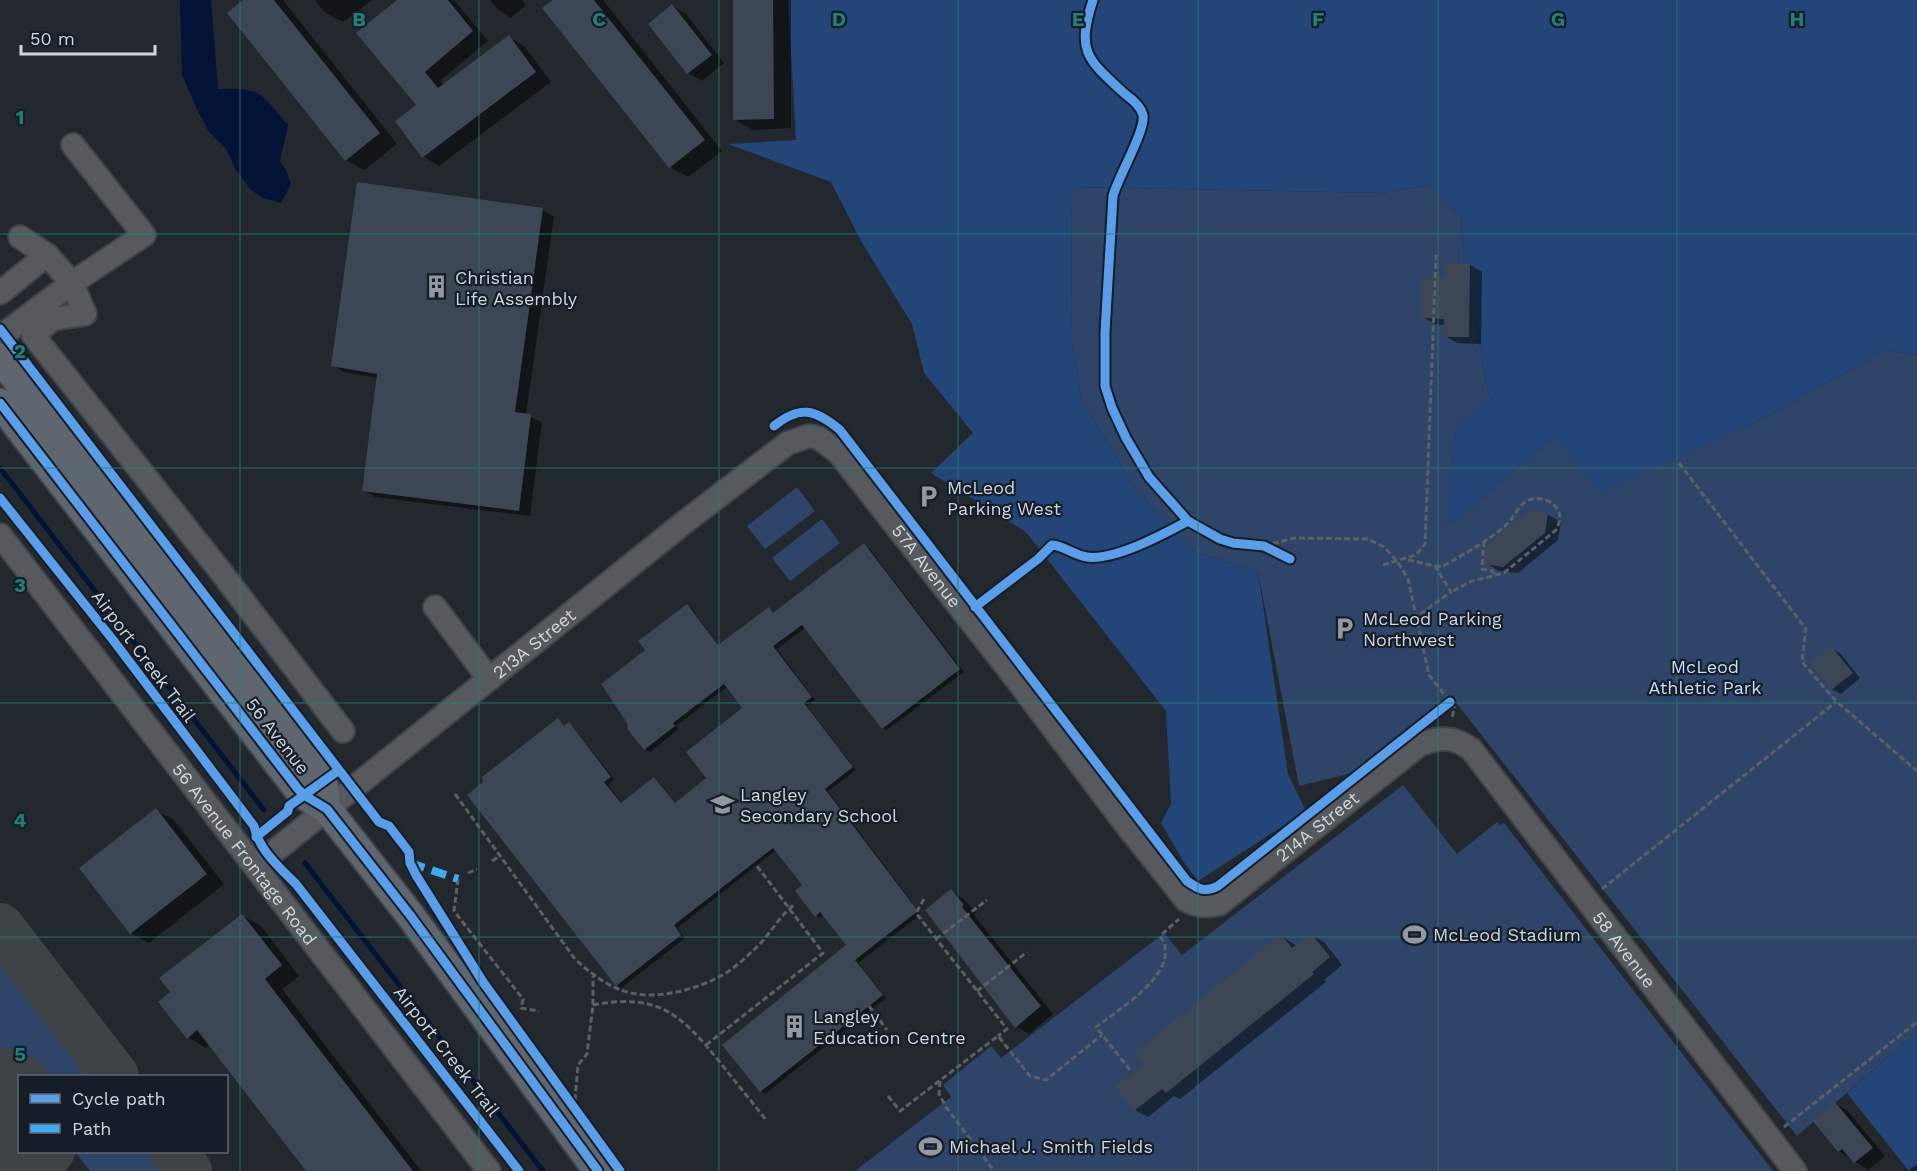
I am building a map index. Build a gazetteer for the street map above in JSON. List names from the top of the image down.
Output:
{
  "streets": {
    "main road": ["56 Avenue"],
    "street": [
      "57A Avenue",
      "213A Street",
      "214A Street",
      "56 Avenue Frontage Road",
      "58 Avenue"
    ],
    "cycle path": ["Airport Creek Trail"]
  },
  "crossings": [
    ["57A Avenue", "213A Street"],
    ["57A Avenue", "214A Street"],
    ["213A Street", "56 Avenue"],
    ["213A Street", "56 Avenue Frontage Road"],
    ["214A Street", "58 Avenue"]
  ],
  "parks": ["McLeod Athletic Park"],
  "places": {
    "building": ["Christian Life Assembly", "Langley Education Centre"],
    "parking": ["McLeod Parking West", "McLeod Parking Northwest"],
    "school or university": ["Langley Secondary School"],
    "sports": ["McLeod Stadium", "Michael J. Smith Fields"]
  },
  "legend": ["Cycle path", "Path"],
  "scale_bar": "50 m",
  "grid": {
    "columns": [
      "B",
      "C",
      "D",
      "E",
      "F",
      "G",
      "H"
    ],
    "rows": [
      "1",
      "2",
      "3",
      "4",
      "5"
    ]
  }
}
